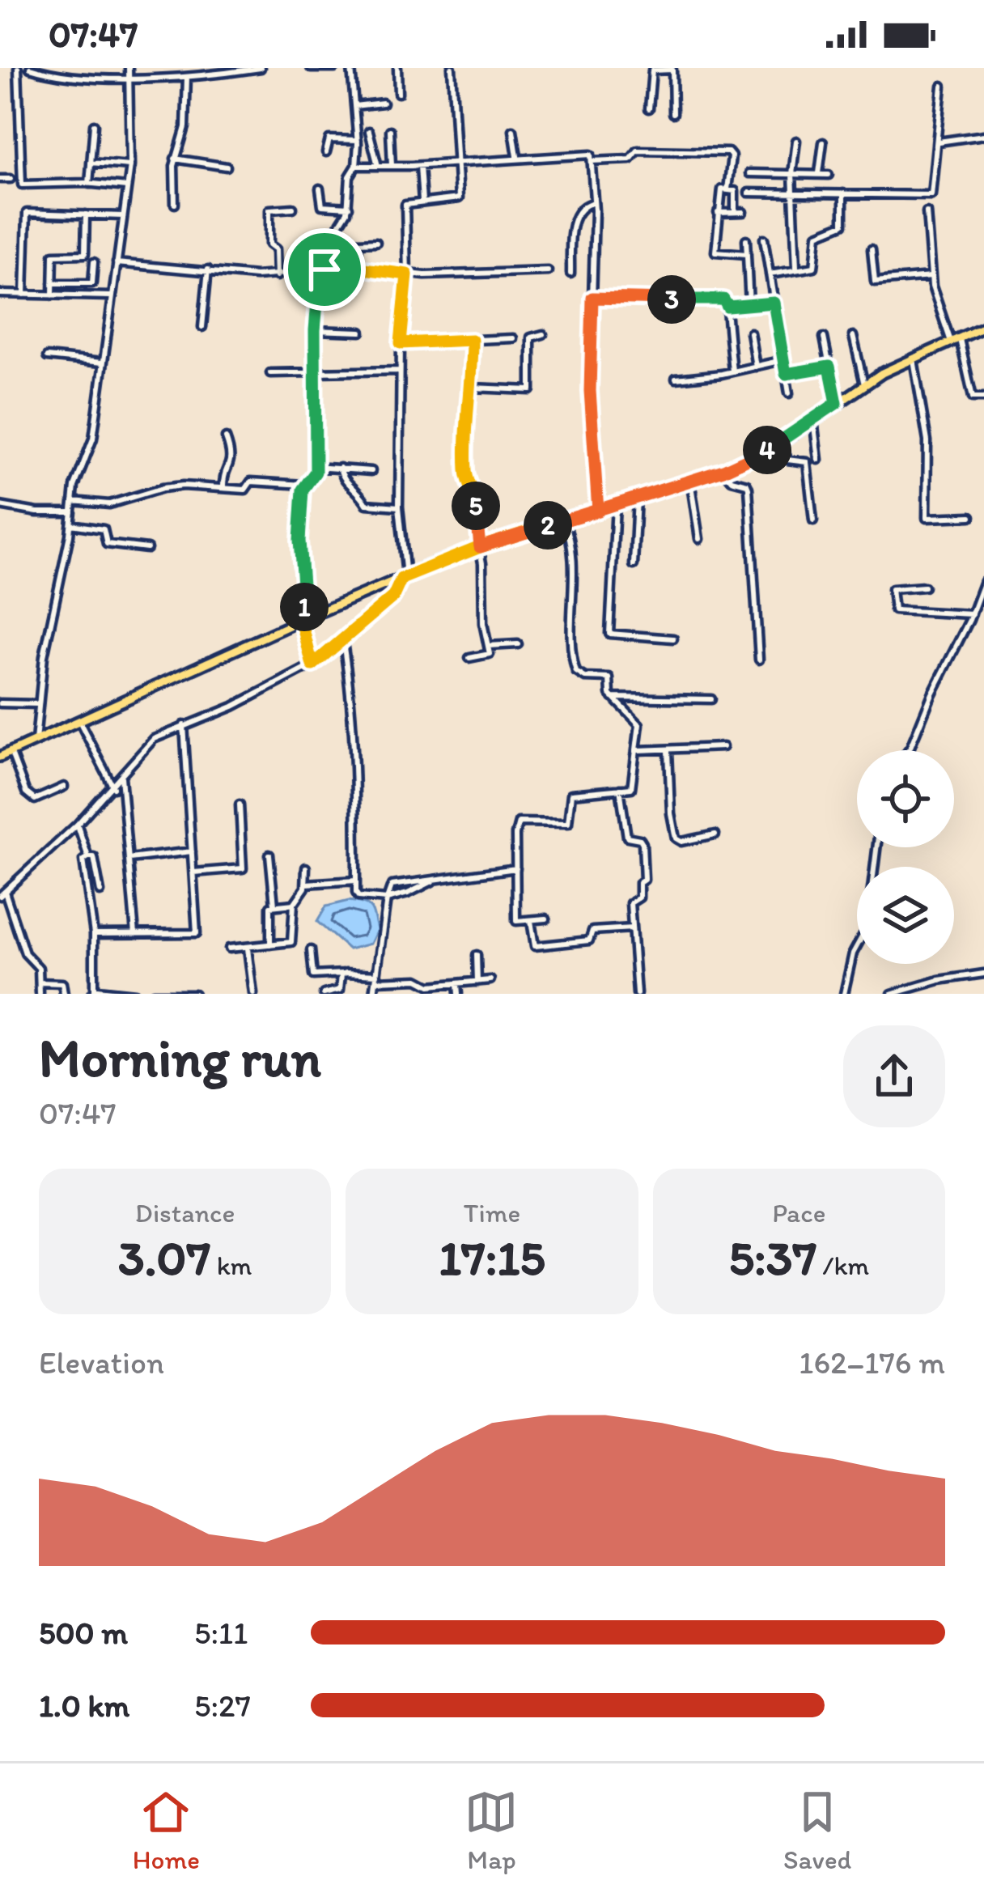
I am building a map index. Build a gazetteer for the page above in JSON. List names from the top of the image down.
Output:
{
  "page": {
    "status": "07:47",
    "pins": [
      "3",
      "4",
      "5",
      "2",
      "1"
    ],
    "heading": ["Morning run", "07:47"],
    "stats": [
      ["Distance", "3.07 km"],
      ["Time", "17:15"],
      ["Pace", "5:37 /km"]
    ],
    "chart": ["Elevation", "162–176 m"],
    "list": [
      {
        "name": "500 m",
        "note": "5:11"
      },
      {
        "name": "1.0 km",
        "note": "5:27"
      }
    ],
    "tabs": ["Home", "Map", "Saved"]
  }
}
